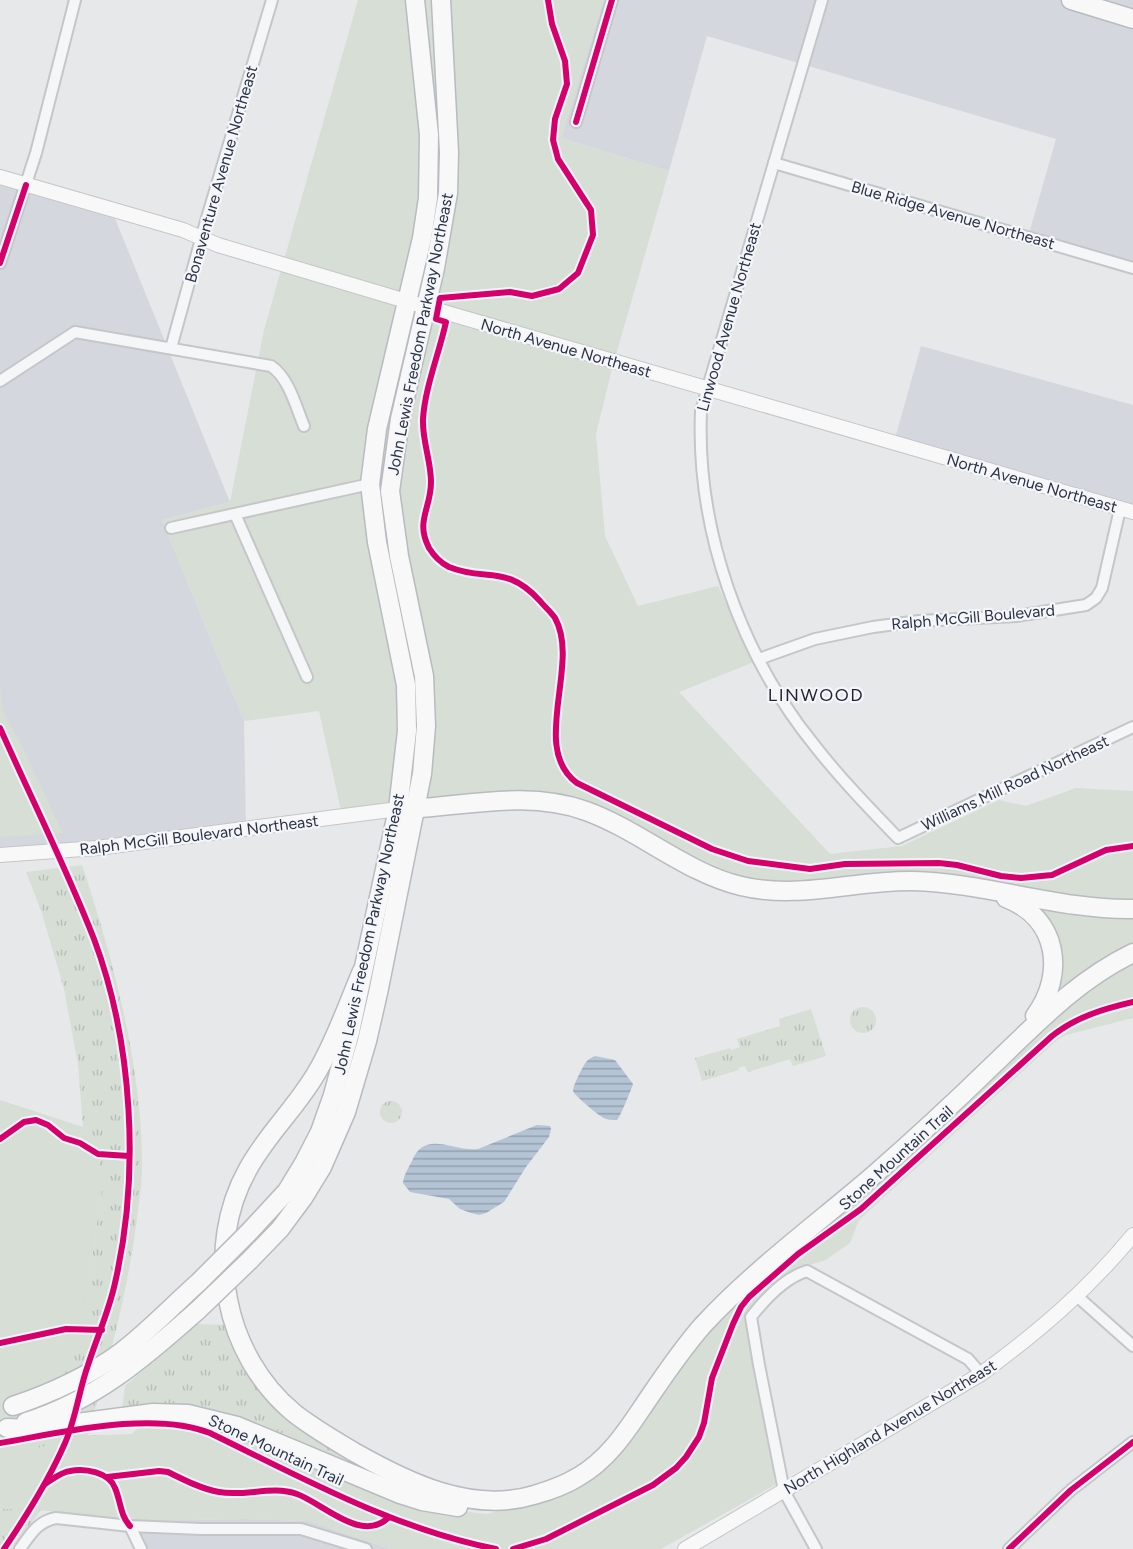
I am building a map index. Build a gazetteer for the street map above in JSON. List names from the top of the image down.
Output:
{
  "streets": {
    "highway": ["John Lewis Freedom Parkway Northeast"],
    "main road": ["North Avenue Northeast", "Ralph McGill Boulevard Northeast", "North Highland Avenue Northeast"],
    "street": [
      "Bonaventure Avenue Northeast",
      "Blue Ridge Avenue Northeast",
      "Linwood Avenue Northeast",
      "Ralph McGill Boulevard",
      "Williams Mill Road Northeast"
    ],
    "cycle path": ["Stone Mountain Trail"]
  },
  "crossings": [
    ["Bonaventure Avenue Northeast", "North Avenue Northeast"],
    ["Blue Ridge Avenue Northeast", "Linwood Avenue Northeast"],
    ["Linwood Avenue Northeast", "North Avenue Northeast"],
    ["Linwood Avenue Northeast", "Ralph McGill Boulevard"],
    ["Linwood Avenue Northeast", "Williams Mill Road Northeast"],
    ["John Lewis Freedom Parkway Northeast", "North Avenue Northeast"],
    ["John Lewis Freedom Parkway Northeast", "Ralph McGill Boulevard Northeast"],
    ["North Avenue Northeast", "Ralph McGill Boulevard"]
  ],
  "districts": ["LINWOOD"]
}
